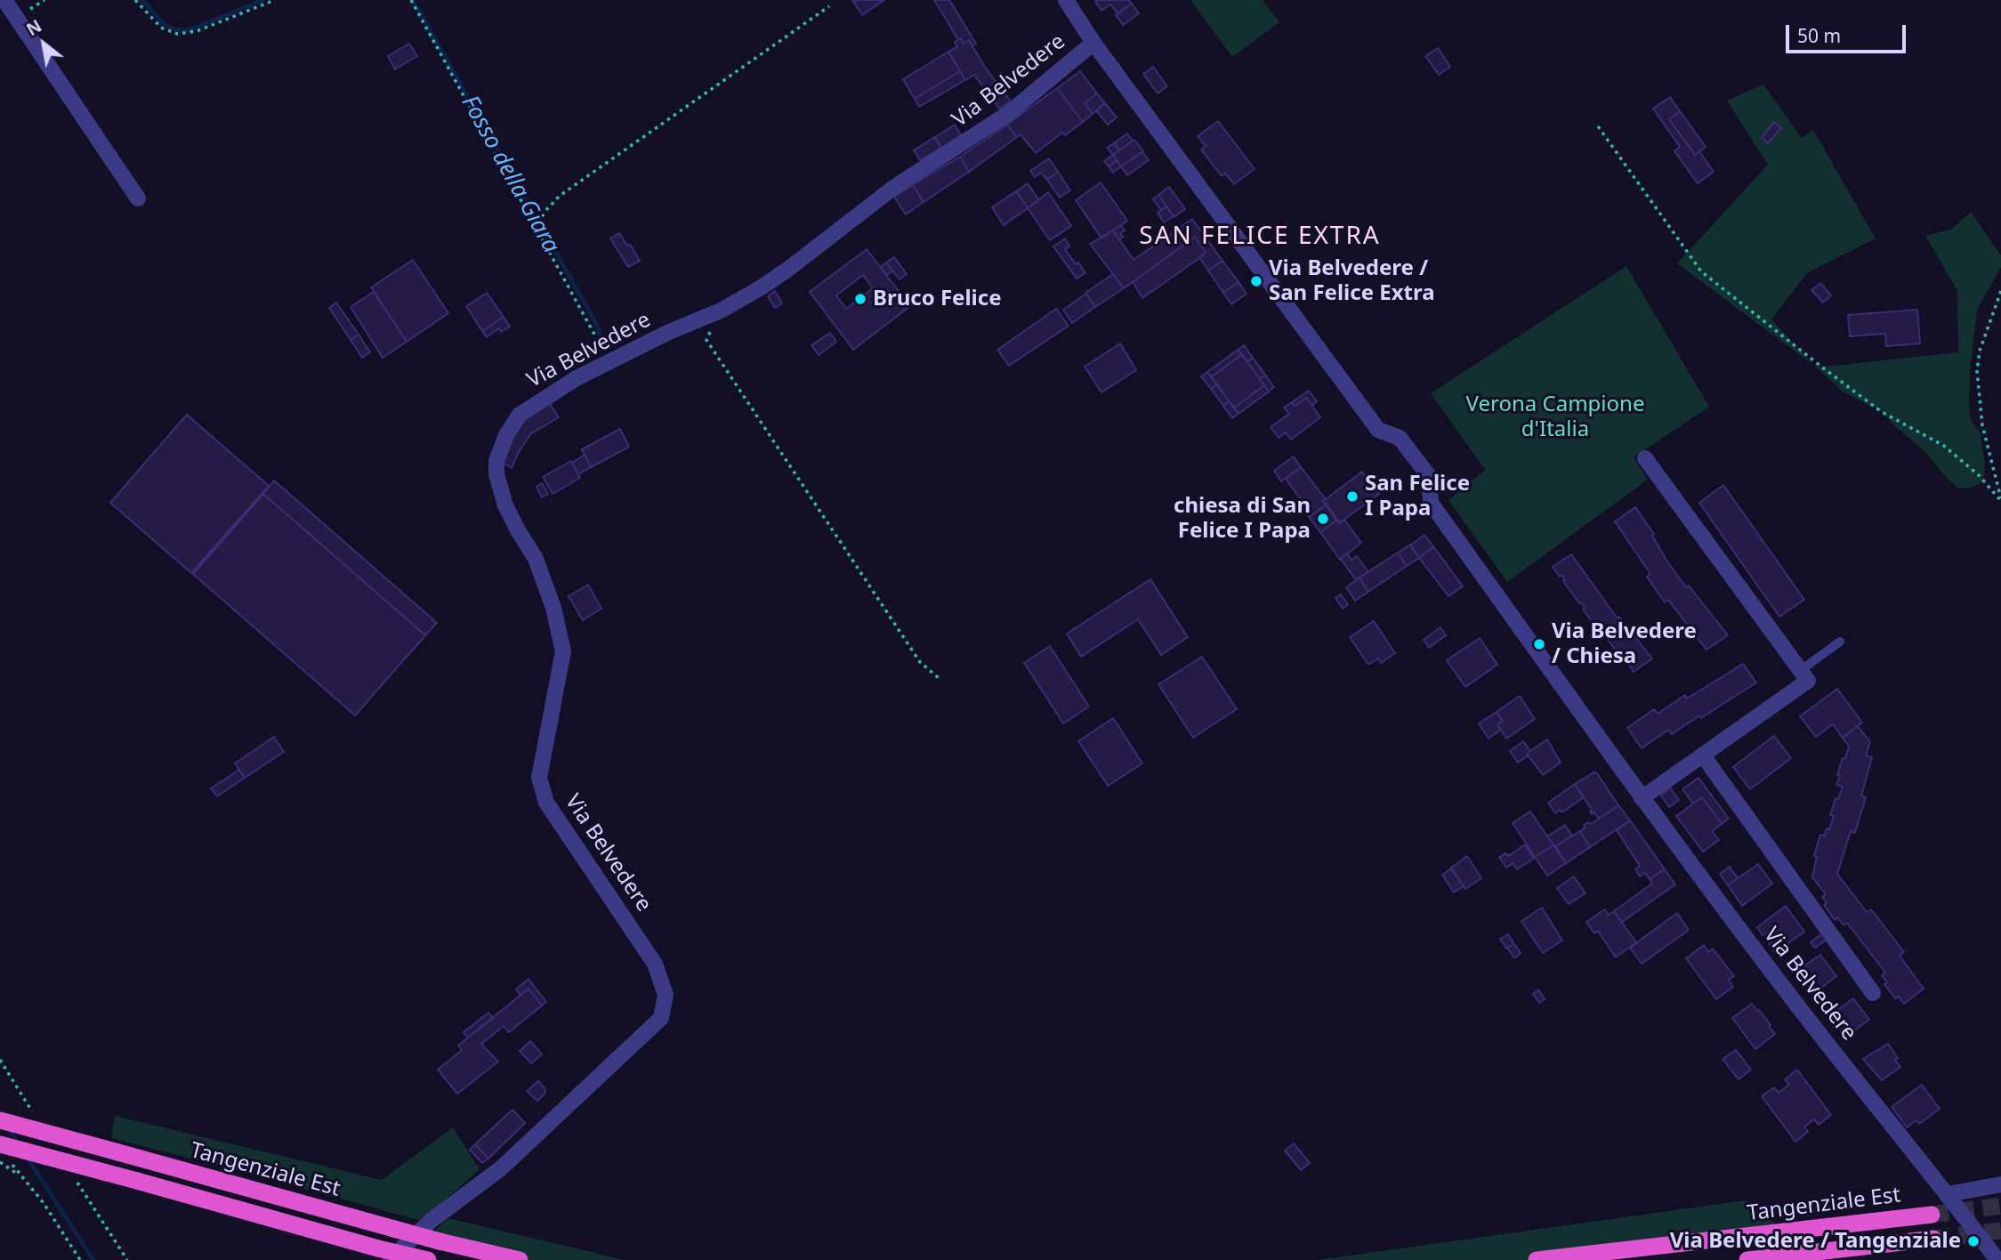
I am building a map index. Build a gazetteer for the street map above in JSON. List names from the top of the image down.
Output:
{
  "streets": {
    "highway": ["Tangenziale Est"],
    "street": ["Via Belvedere"]
  },
  "crossings": [
    ["Via Belvedere", "Tangenziale Est"]
  ],
  "districts": ["SAN FELICE EXTRA"],
  "water": ["Fosso della Giara"],
  "parks": ["Verona Campione d'Italia"],
  "places": [
    "Via Belvedere / San Felice Extra",
    "Bruco Felice",
    "San Felice I Papa",
    "chiesa di San Felice I Papa",
    "Via Belvedere / Chiesa",
    "Via Belvedere / Tangenziale"
  ],
  "scale_bar": "50 m",
  "north": "top left"
}
